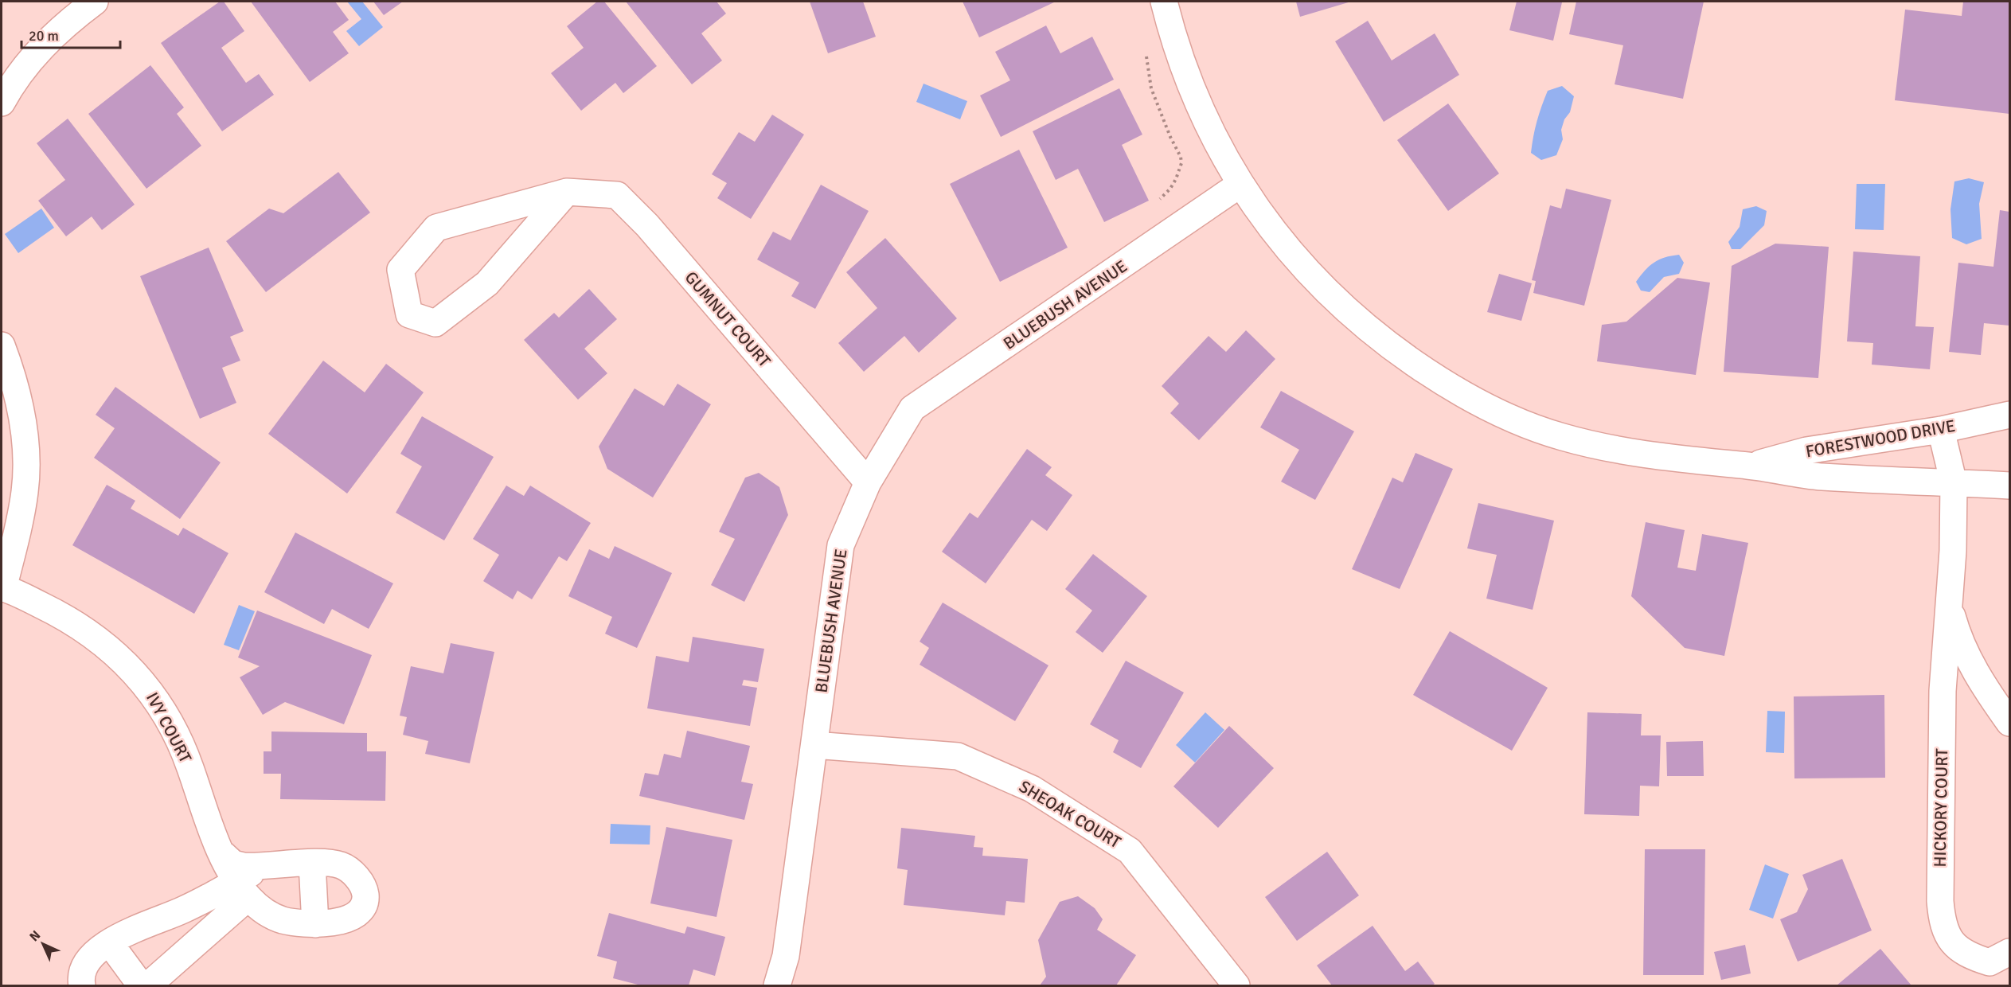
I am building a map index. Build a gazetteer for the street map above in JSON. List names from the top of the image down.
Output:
{
  "streets": {
    "street": [
      "BLUEBUSH AVENUE",
      "GUMNUT COURT",
      "FORESTWOOD DRIVE",
      "IVY COURT",
      "HICKORY COURT",
      "SHEOAK COURT"
    ]
  },
  "crossings": [
    ["BLUEBUSH AVENUE", "GUMNUT COURT"],
    ["BLUEBUSH AVENUE", "FORESTWOOD DRIVE"],
    ["BLUEBUSH AVENUE", "SHEOAK COURT"],
    ["FORESTWOOD DRIVE", "HICKORY COURT"]
  ],
  "scale_bar": "20 m",
  "north": "top left"
}
